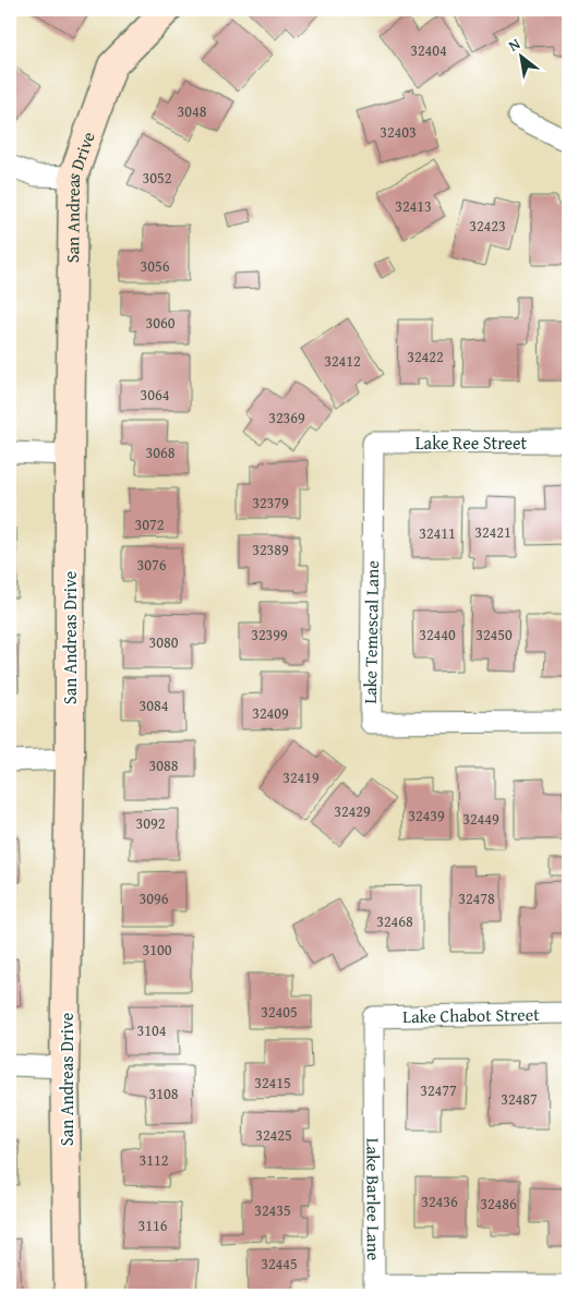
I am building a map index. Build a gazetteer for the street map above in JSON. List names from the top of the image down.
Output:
{
  "streets": {
    "street": [
      "San Andreas Drive",
      "Lake Ree Street",
      "Lake Temescal Lane",
      "Lake Chabot Street",
      "Lake Barlee Lane"
    ]
  },
  "crossings": [
    ["Lake Ree Street", "Lake Temescal Lane"],
    ["Lake Chabot Street", "Lake Barlee Lane"]
  ],
  "house_numbers": [
    "32404",
    "3048",
    "32403",
    "3052",
    "32413",
    "32423",
    "3056",
    "3060",
    "32422",
    "32412",
    "3064",
    "32369",
    "3068",
    "32379",
    "3072",
    "32421",
    "32411",
    "32389",
    "3076",
    "32399",
    "32440",
    "32450",
    "3080",
    "3084",
    "32409",
    "3088",
    "32419",
    "32429",
    "32439",
    "32449",
    "3092",
    "3096",
    "32478",
    "32468",
    "3100",
    "32405",
    "3104",
    "32415",
    "32477",
    "3108",
    "32487",
    "32425",
    "3112",
    "32436",
    "32486",
    "32435",
    "3116",
    "32445"
  ],
  "north": "top left"
}
